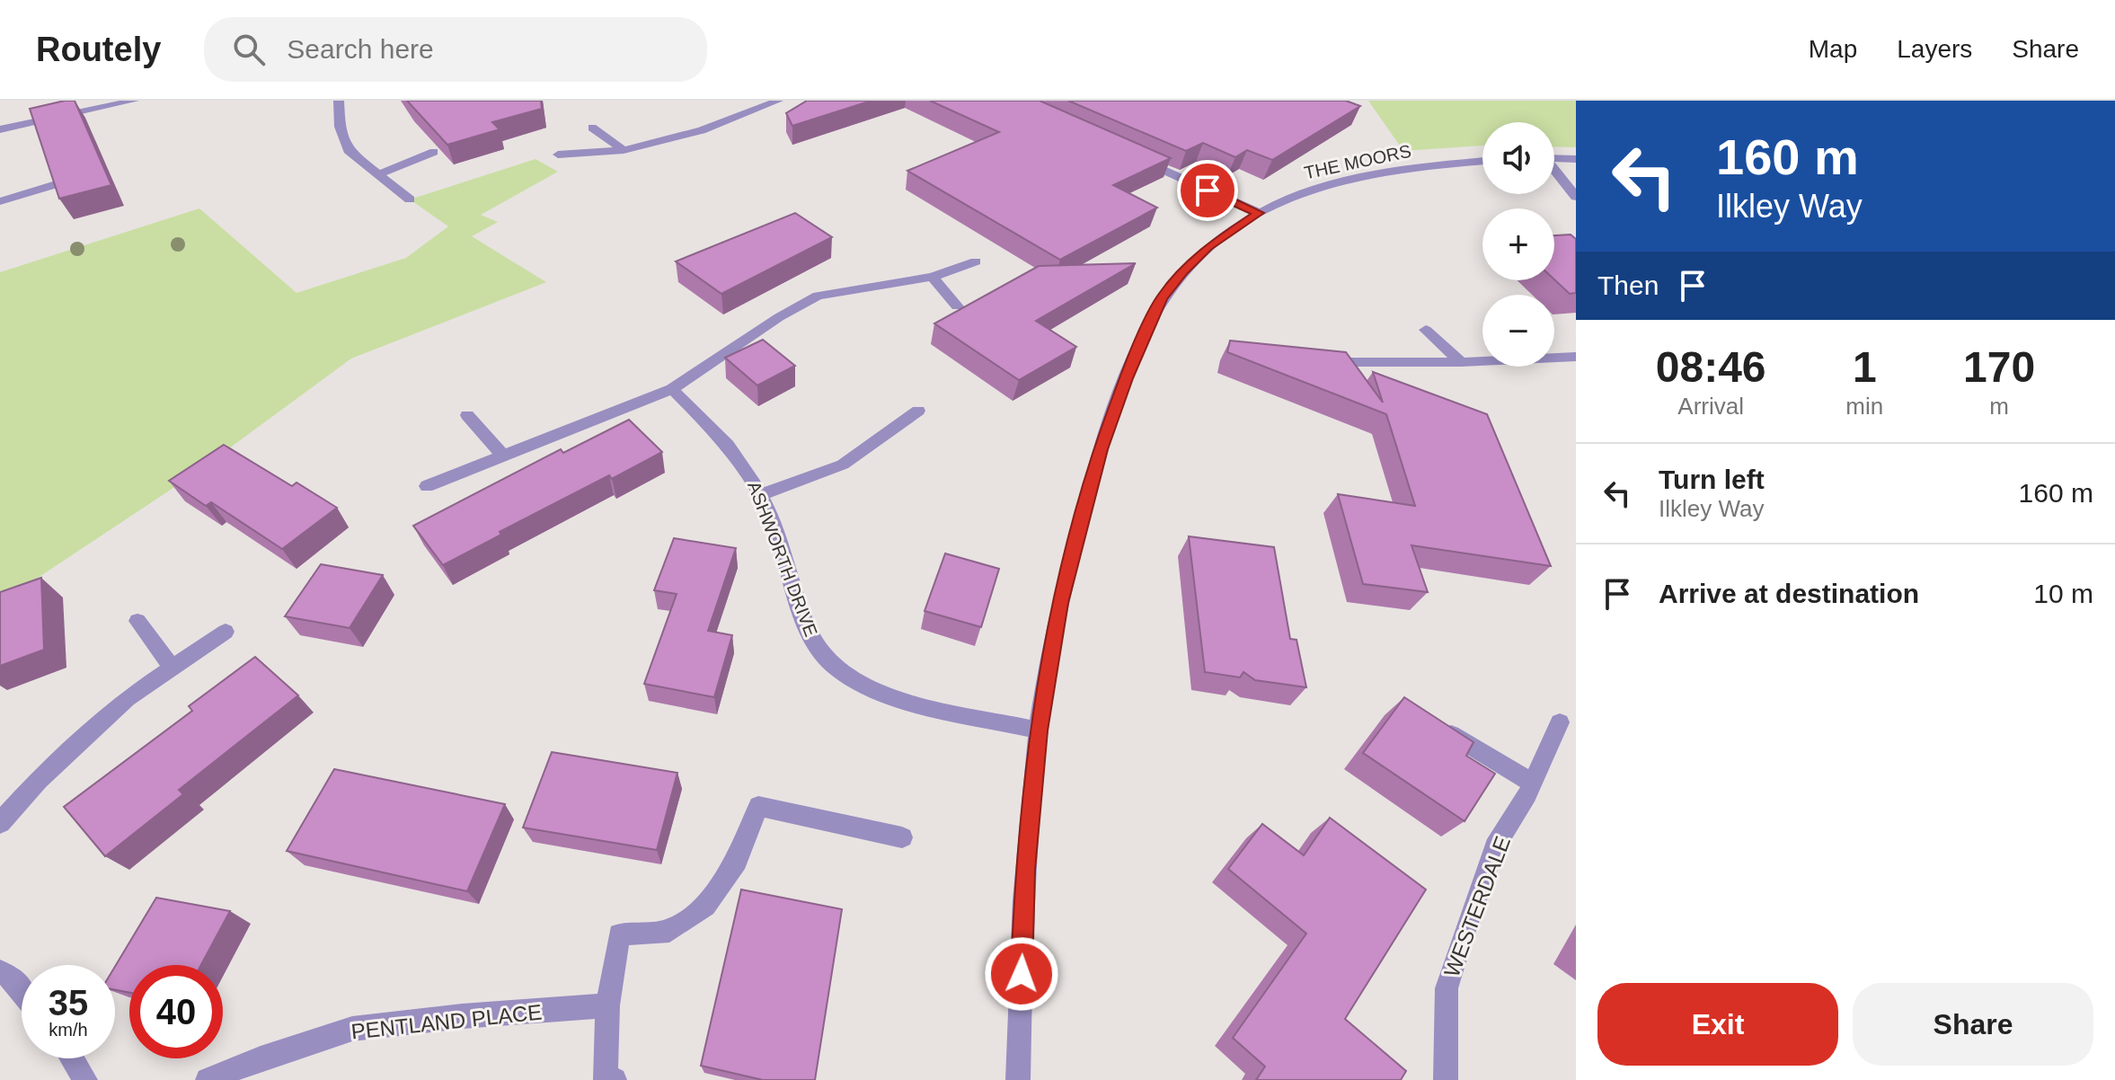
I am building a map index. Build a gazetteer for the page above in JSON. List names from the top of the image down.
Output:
{
  "streets": {
    "street": [
      "THE MOORS",
      "ASHWORTH DRIVE",
      "WESTERDALE",
      "PENTLAND PLACE"
    ]
  },
  "crossings": [
    ["THE MOORS", "ASHWORTH DRIVE"]
  ],
  "page": {
    "header": "Routely",
    "search": "Search here",
    "nav": ["Map", "Layers", "Share"],
    "turn": ["160 m", "Ilkley Way"],
    "map_buttons": ["+", "−"],
    "then": "Then",
    "eta": [
      "08:46",
      "Arrival",
      "1",
      "min",
      "170",
      "m"
    ],
    "list": [
      {
        "name": "Turn left",
        "note": "Ilkley Way",
        "value": "160 m"
      },
      {
        "name": "Arrive at destination",
        "value": "10 m"
      }
    ],
    "speed": "35 km/h",
    "limit": "40",
    "buttons": ["Exit", "Share"]
  }
}
